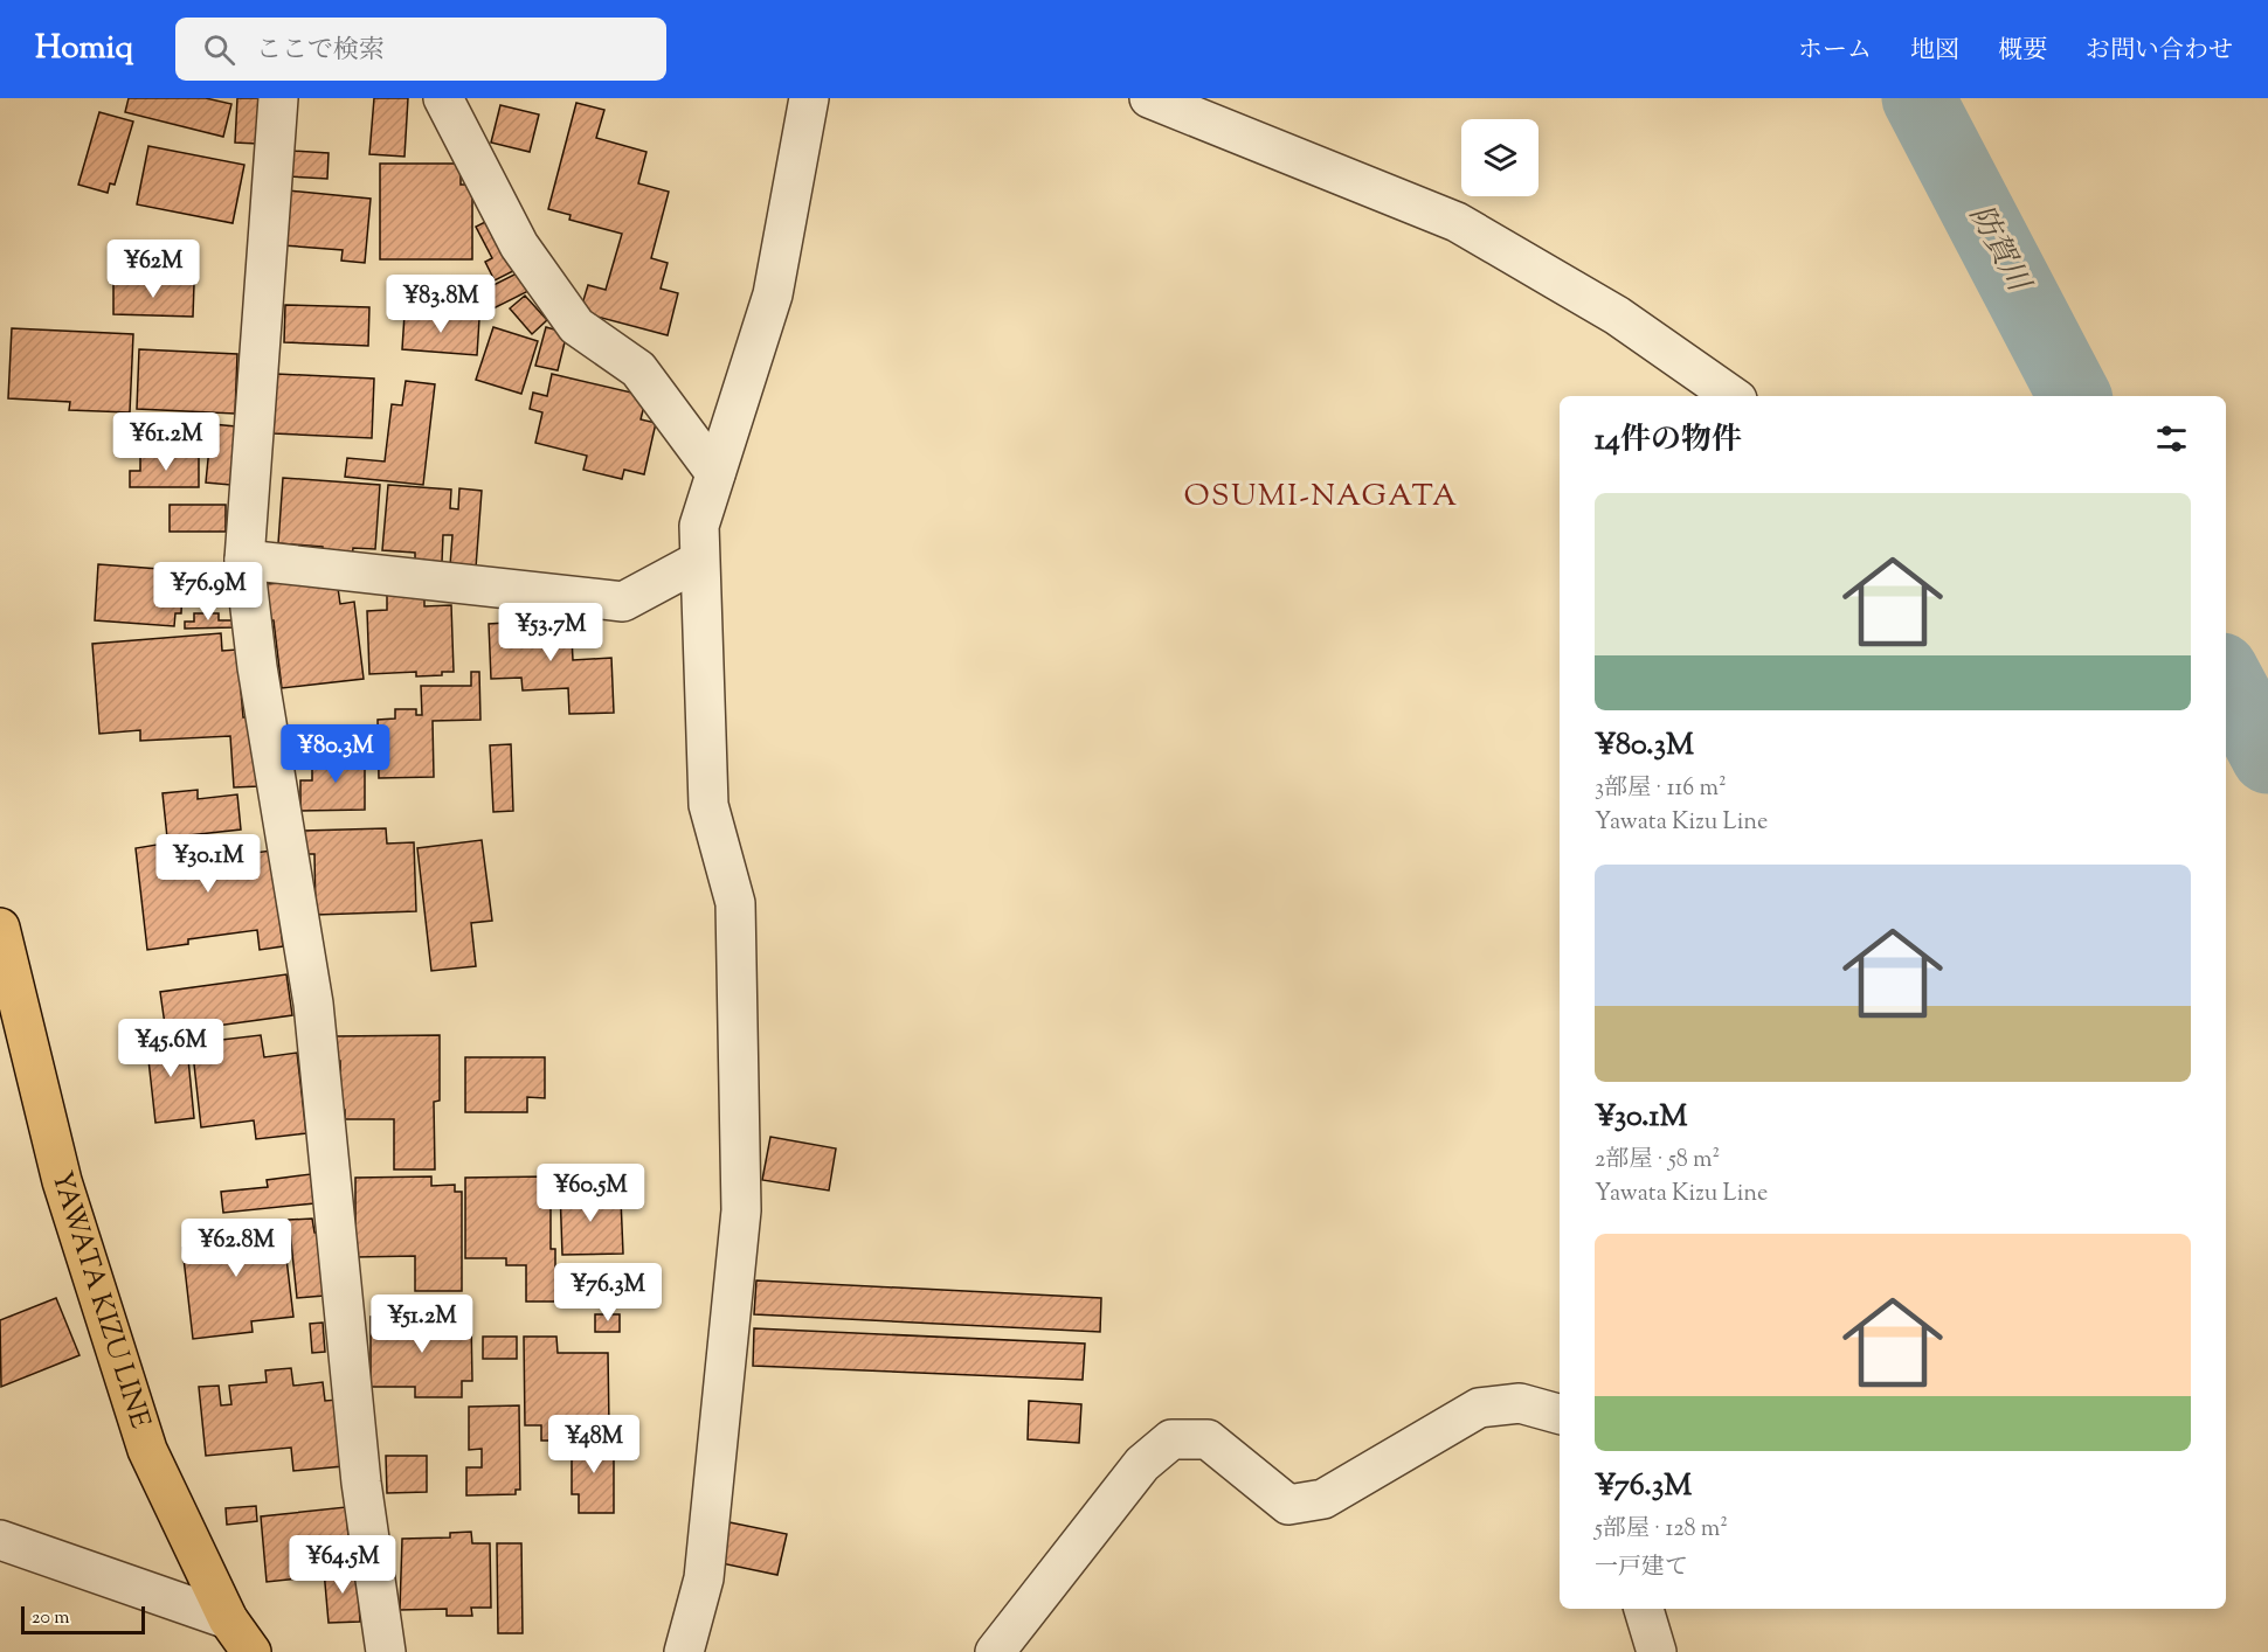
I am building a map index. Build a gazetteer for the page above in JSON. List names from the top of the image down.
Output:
{
  "streets": {
    "main road": ["YAWATA KIZU LINE"]
  },
  "districts": ["OSUMI-NAGATA"],
  "water": ["防賀川"],
  "scale_bar": "20 m",
  "page": {
    "header": "Homiq",
    "search": "ここで検索",
    "nav": [
      "ホーム",
      "地図",
      "概要",
      "お問い合わせ"
    ],
    "price": [
      "¥62M",
      "¥83.8M",
      "¥61.2M",
      "¥76.9M",
      "¥53.7M",
      "¥80.3M",
      "¥30.1M",
      "¥45.6M",
      "¥60.5M",
      "¥62.8M",
      "¥76.3M",
      "¥51.2M",
      "¥48M",
      "¥64.5M"
    ],
    "heading": "14件の物件",
    "list": [
      {
        "name": "¥80.3M",
        "note": "3部屋 · 116 m² · Yawata Kizu Line"
      },
      {
        "name": "¥30.1M",
        "note": "2部屋 · 58 m² · Yawata Kizu Line"
      },
      {
        "name": "¥76.3M",
        "note": "5部屋 · 128 m² · 一戸建て"
      }
    ],
    "scale": "20 m"
  }
}
